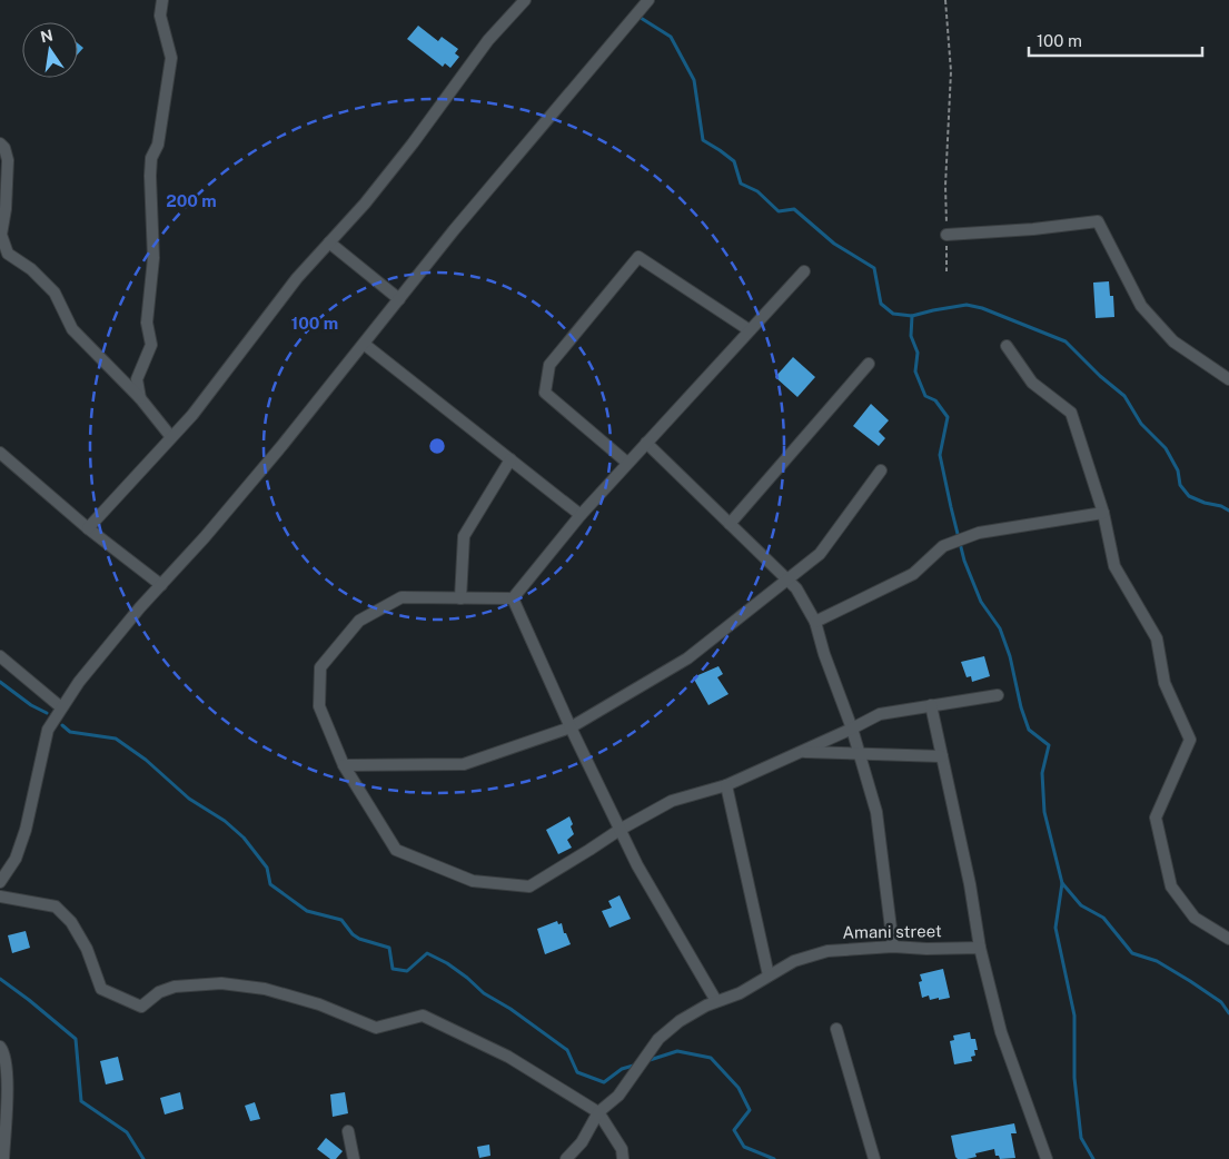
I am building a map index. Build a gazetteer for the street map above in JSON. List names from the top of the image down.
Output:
{
  "streets": {
    "street": ["Amani street"]
  },
  "scale_bar": "100 m",
  "north": "top",
  "rings": ["200 m", "100 m"]
}
